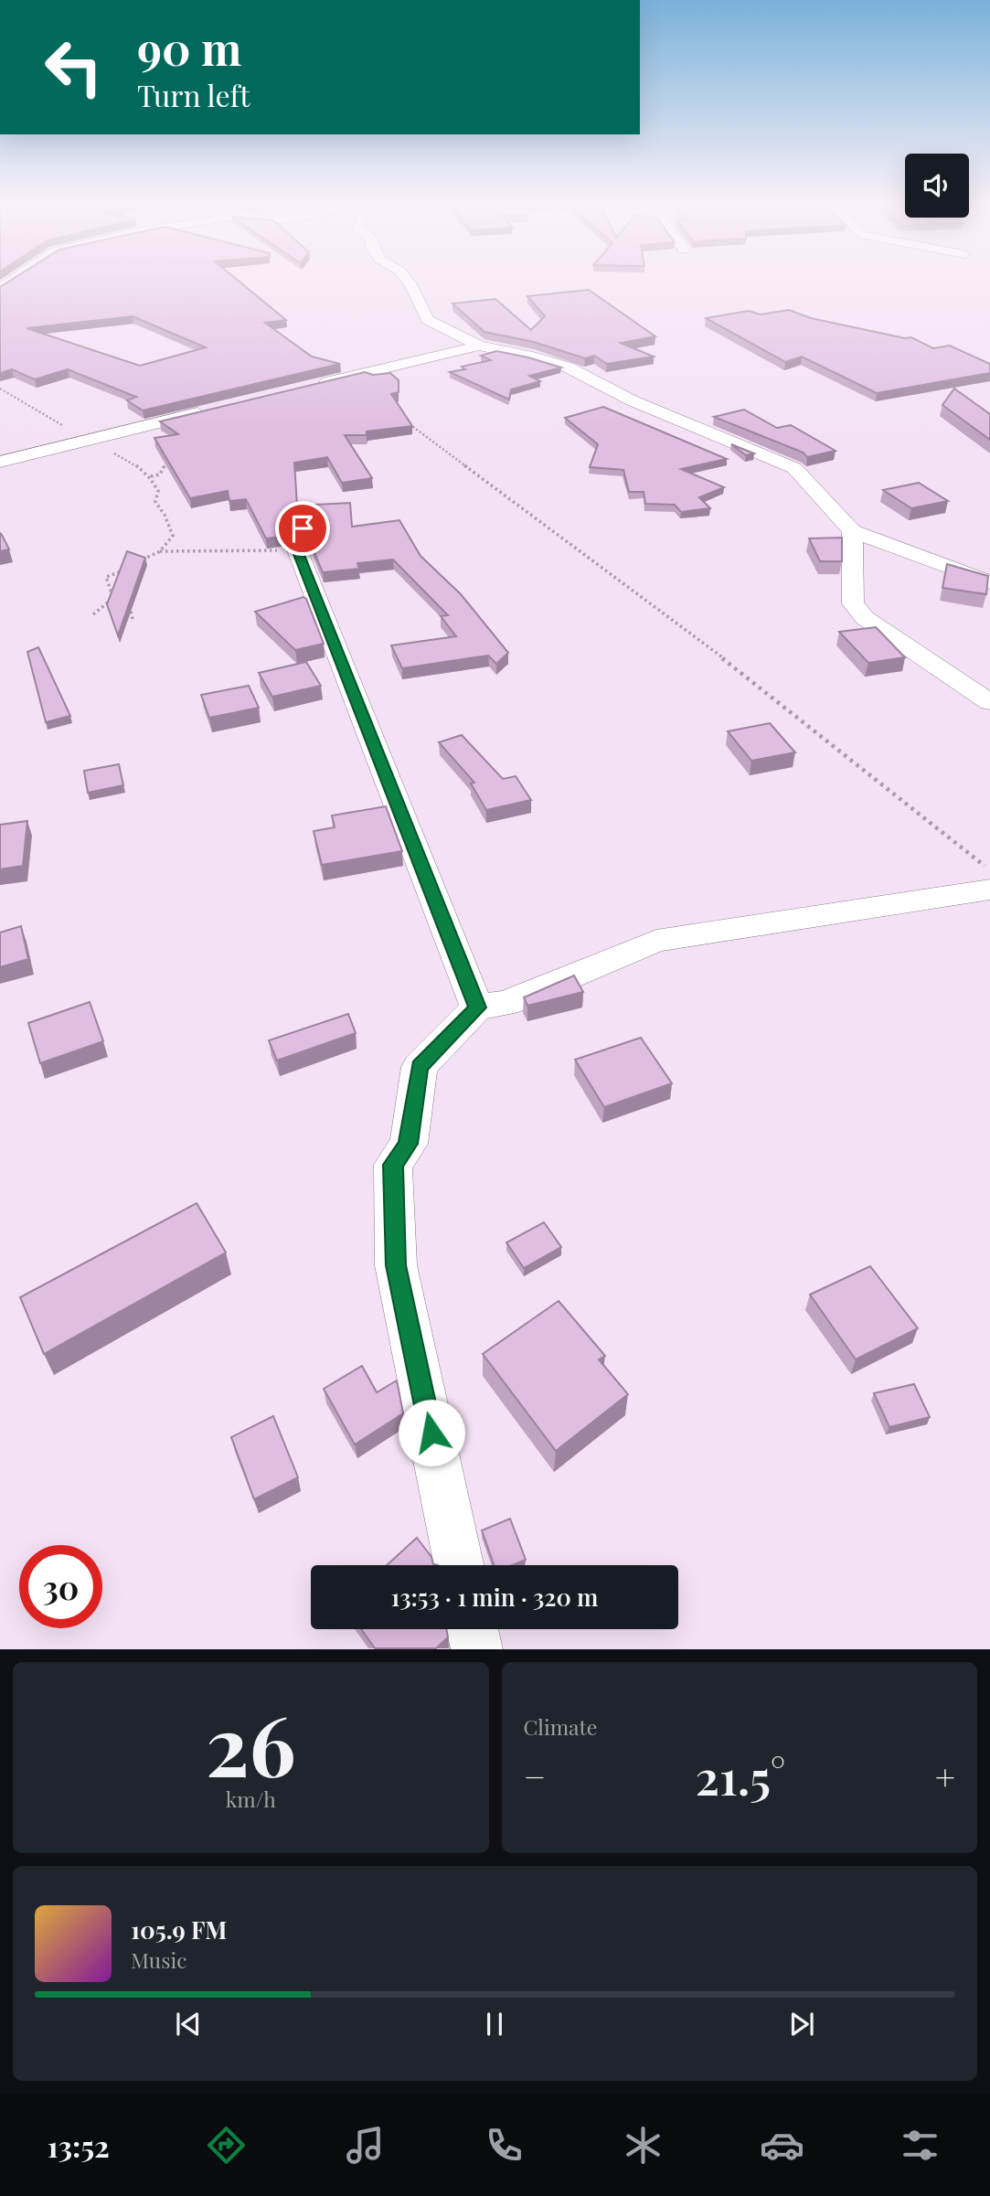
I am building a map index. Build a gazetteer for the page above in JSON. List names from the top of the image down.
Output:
{
  "page": {
    "turn": ["90 m", "Turn left"],
    "limit": "30",
    "trip": "13:53 · 1 min · 320 m",
    "tile": [
      ["26", "km/h"],
      "Climate"
    ],
    "heat": ["−", "21.5°", "+"],
    "song": ["105.9 FM", "Music"],
    "tabs": "13:52"
  }
}
